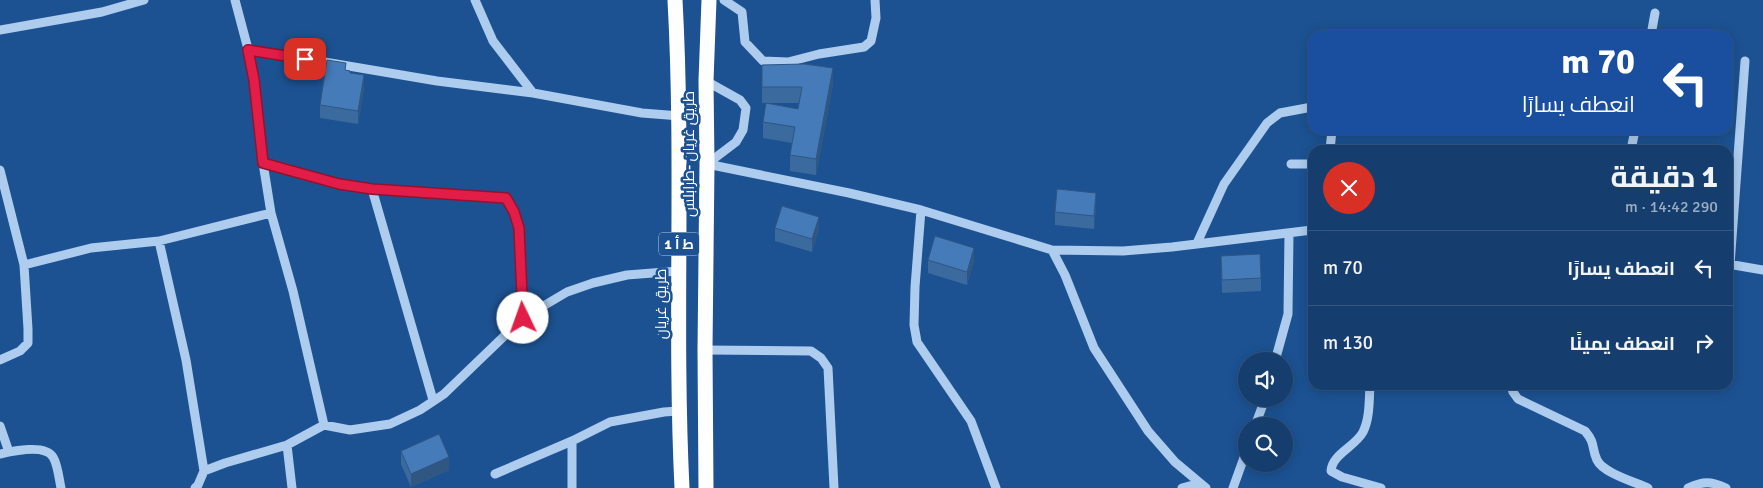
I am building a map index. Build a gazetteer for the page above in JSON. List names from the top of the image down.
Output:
{
  "streets": {
    "highway": ["طريق غريان -طرابلس", "ط أ 1", "طريق غريان"]
  },
  "page": {
    "turn": ["70 m", "انعطف يسارًا"],
    "heading": ["1 دقيقة", "290 m · 14:42"],
    "list": [
      {
        "name": "انعطف يسارًا",
        "value": "70 m"
      },
      {
        "name": "انعطف يمينًا",
        "value": "130 m"
      }
    ]
  }
}
